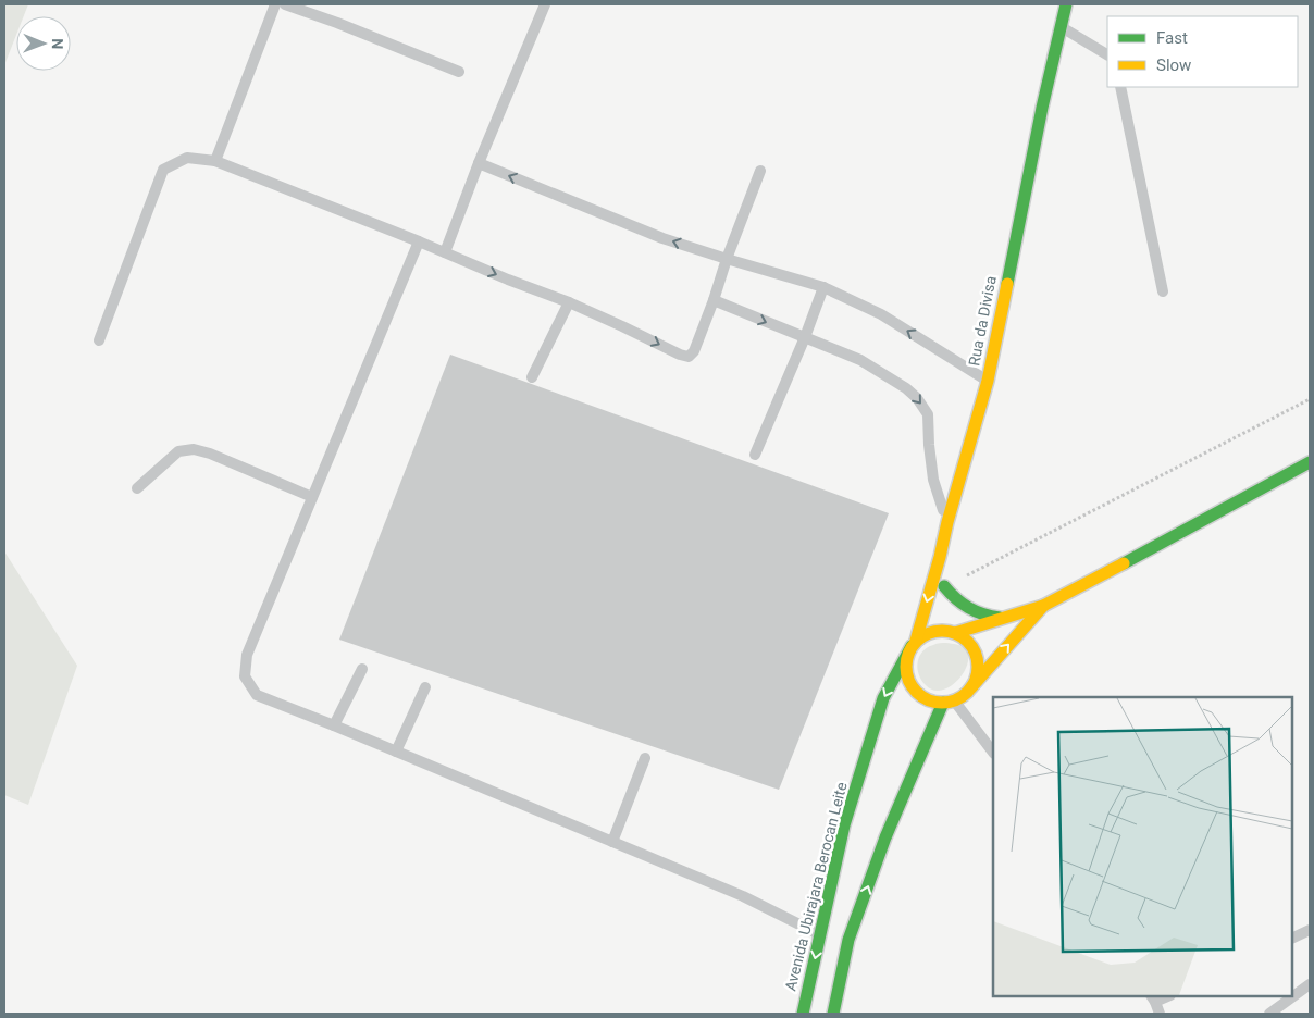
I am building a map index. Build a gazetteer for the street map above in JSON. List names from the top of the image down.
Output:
{
  "streets": {
    "main road": ["Rua da Divisa", "Avenida Ubirajara Berocan Leite"]
  },
  "crossings": [
    ["Rua da Divisa", "Avenida Ubirajara Berocan Leite"]
  ],
  "legend": ["Fast", "Slow"],
  "north": "right"
}
